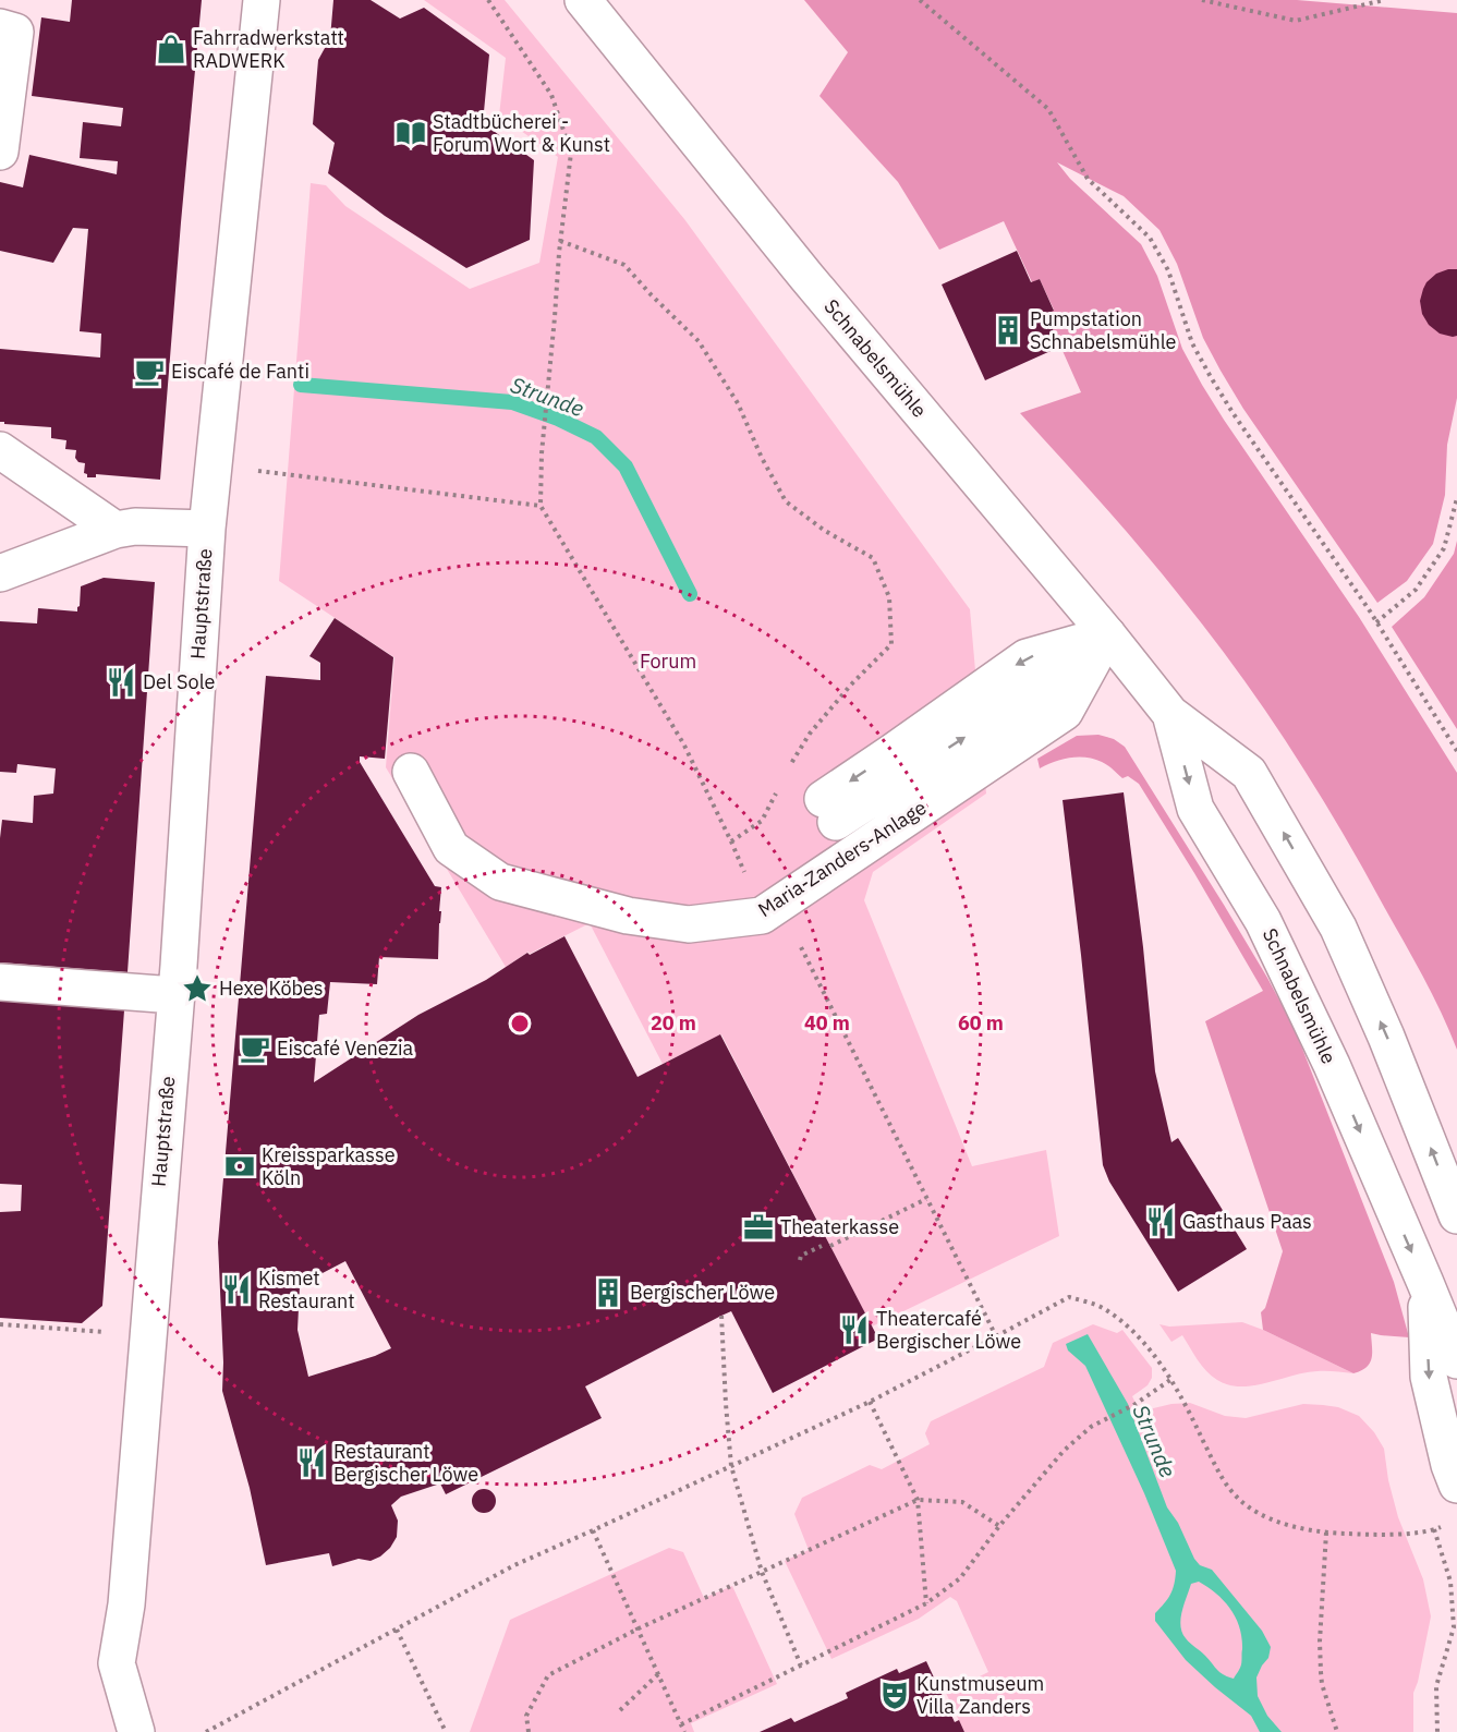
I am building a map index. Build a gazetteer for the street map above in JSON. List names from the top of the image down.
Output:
{
  "streets": {
    "street": ["Schnabelsmühle", "Hauptstraße", "Maria-Zanders-Anlage"]
  },
  "crossings": [
    ["Schnabelsmühle", "Maria-Zanders-Anlage"]
  ],
  "water": ["Strunde"],
  "parks": ["Forum"],
  "places": {
    "shop": ["Fahrradwerkstatt RADWERK"],
    "library": ["Stadtbücherei - Forum Wort & Kunst"],
    "building": ["Pumpstation Schnabelsmühle", "Bergischer Löwe"],
    "cafe": ["Eiscafé de Fanti", "Eiscafé Venezia"],
    "restaurant": [
      "Del Sole",
      "Gasthaus Paas",
      "Kismet Restaurant",
      "Theatercafé Bergischer Löwe",
      "Restaurant Bergischer Löwe"
    ],
    "place": ["Hexe Köbes"],
    "bank": ["Kreissparkasse Köln"],
    "office": ["Theaterkasse"],
    "theatre": ["Kunstmuseum Villa Zanders"]
  },
  "rings": ["20 m", "40 m", "60 m"]
}
